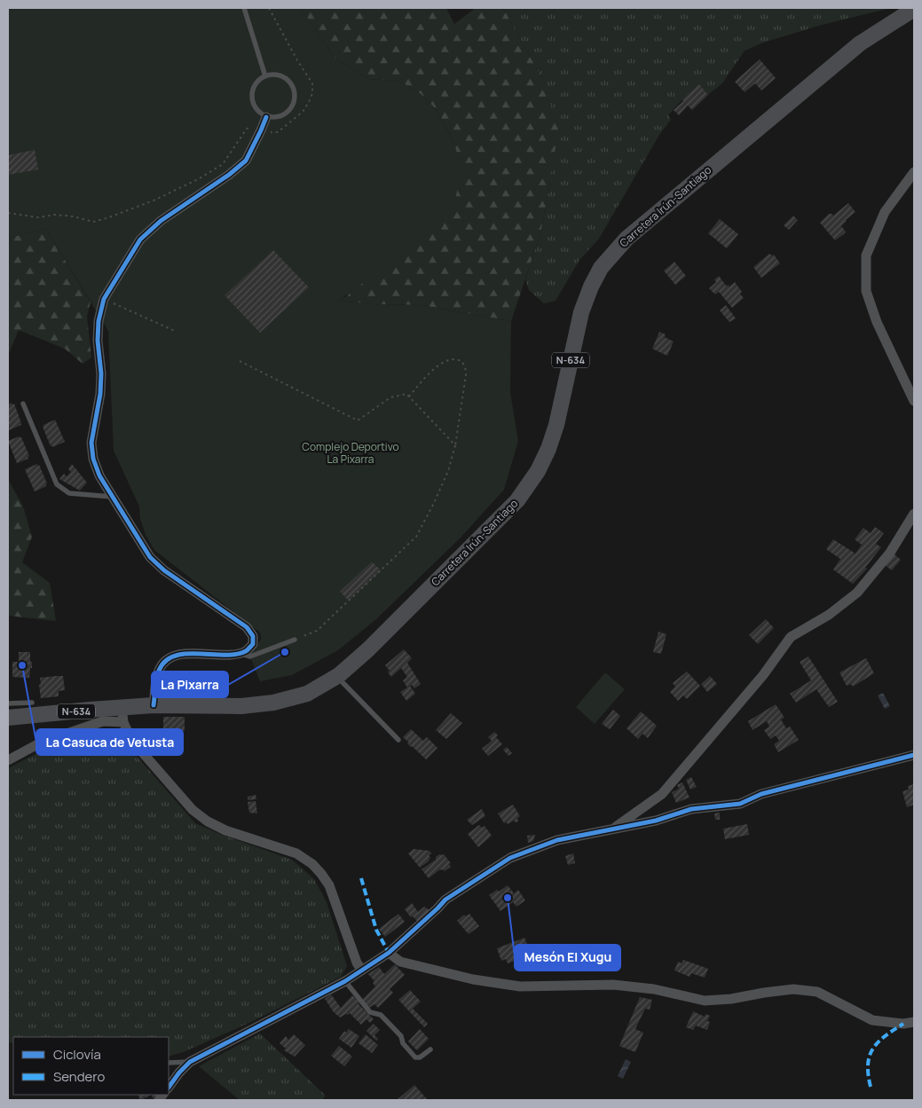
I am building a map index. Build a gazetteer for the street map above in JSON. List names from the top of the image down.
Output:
{
  "streets": {
    "highway": ["Carretera Irún-Santiago", "N-634"]
  },
  "parks": ["Complejo Deportivo La Pixarra"],
  "places": ["La Pixarra", "La Casuca de Vetusta", "Mesón El Xugu"],
  "legend": ["Ciclovía", "Sendero"]
}
